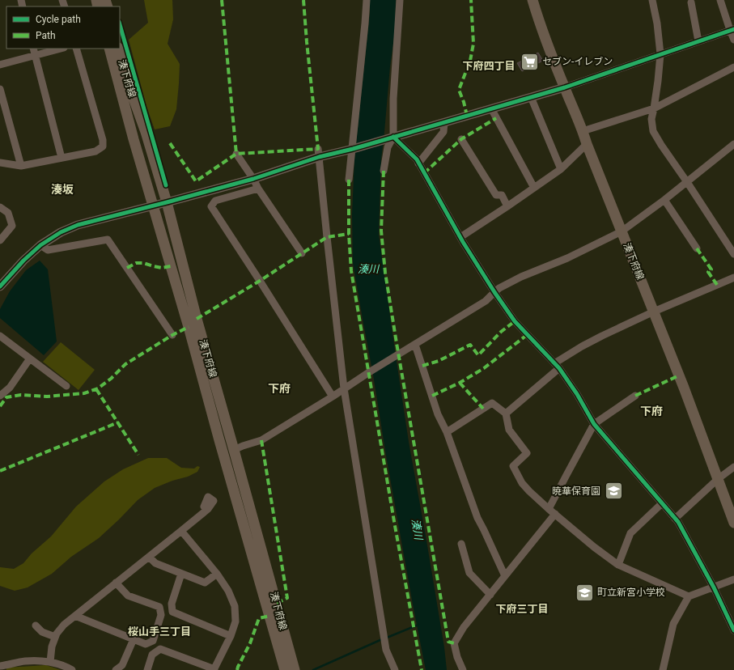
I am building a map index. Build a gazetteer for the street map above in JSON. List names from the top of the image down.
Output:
{
  "streets": {
    "main road": ["湊下府線"]
  },
  "districts": [
    "下府四丁目",
    "湊坂",
    "下府",
    "下府",
    "下府三丁目",
    "桜山手三丁目"
  ],
  "water": ["湊川"],
  "places": {
    "supermarket": ["セブン-イレブン"],
    "school or university": ["暁華保育園", "町立新宮小学校"]
  },
  "legend": ["Cycle path", "Path"]
}
